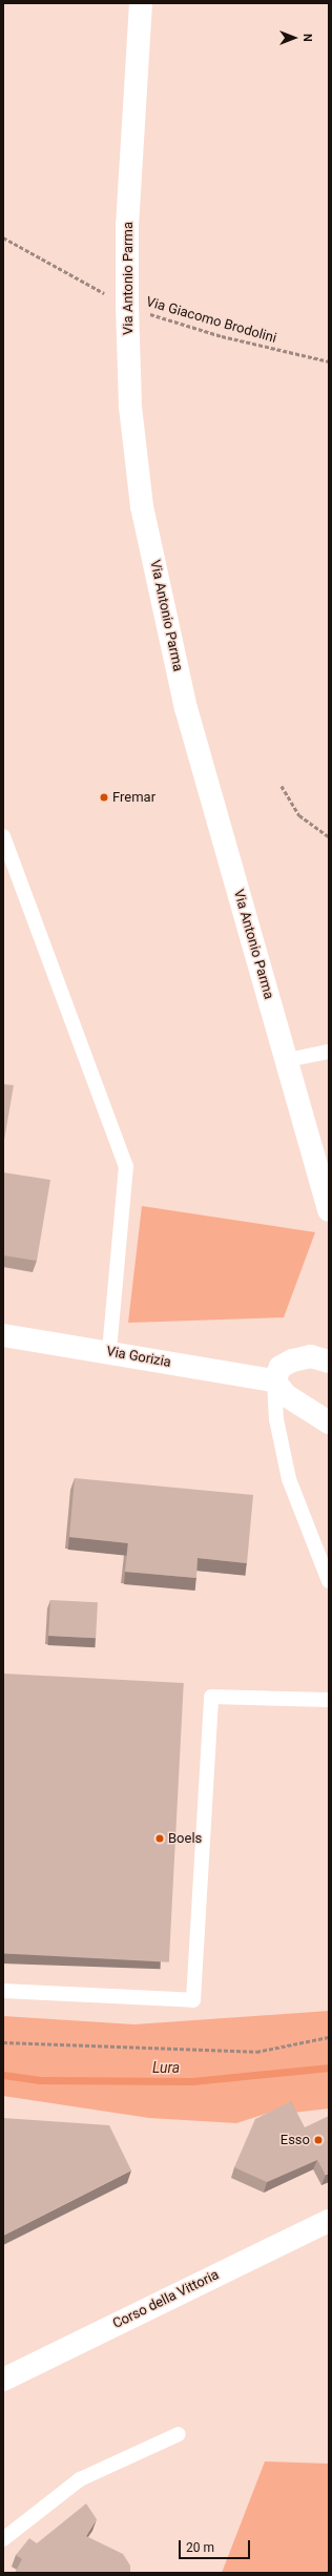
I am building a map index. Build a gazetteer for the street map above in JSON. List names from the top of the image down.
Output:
{
  "streets": {
    "main road": ["Via Antonio Parma", "Via Gorizia", "Corso della Vittoria"],
    "path": ["Via Giacomo Brodolini"]
  },
  "crossings": [
    ["Via Antonio Parma", "Via Giacomo Brodolini"]
  ],
  "water": ["Lura"],
  "places": ["Fremar", "Boels", "Esso"],
  "scale_bar": "20 m",
  "north": "right"
}
